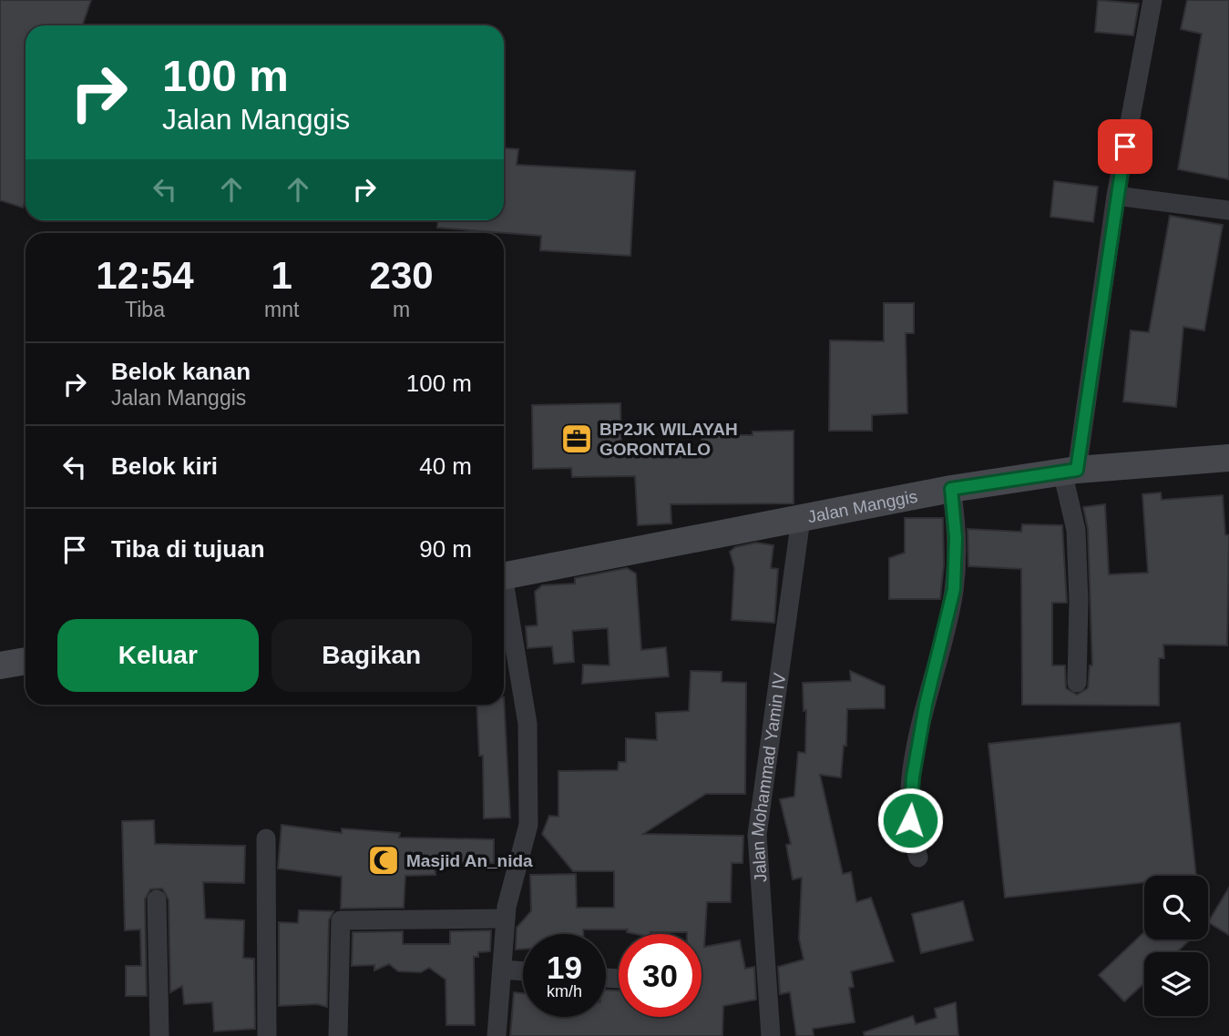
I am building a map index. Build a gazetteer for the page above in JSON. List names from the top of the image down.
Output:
{
  "streets": {
    "street": ["Jalan Manggis", "Jalan Mohammad Yamin IV"]
  },
  "crossings": [
    ["Jalan Manggis", "Jalan Mohammad Yamin IV"]
  ],
  "places": {
    "office": ["BP2JK WILAYAH GORONTALO"],
    "mosque": ["Masjid An_nida"]
  },
  "page": {
    "turn": ["100 m", "Jalan Manggis"],
    "eta": [
      "12:54",
      "Tiba",
      "1",
      "mnt",
      "230",
      "m"
    ],
    "list": [
      {
        "name": "Belok kanan",
        "note": "Jalan Manggis",
        "value": "100 m"
      },
      {
        "name": "Belok kiri",
        "value": "40 m"
      },
      {
        "name": "Tiba di tujuan",
        "value": "90 m"
      }
    ],
    "buttons": ["Keluar", "Bagikan"],
    "speed": "19 km/h",
    "limit": "30"
  }
}
